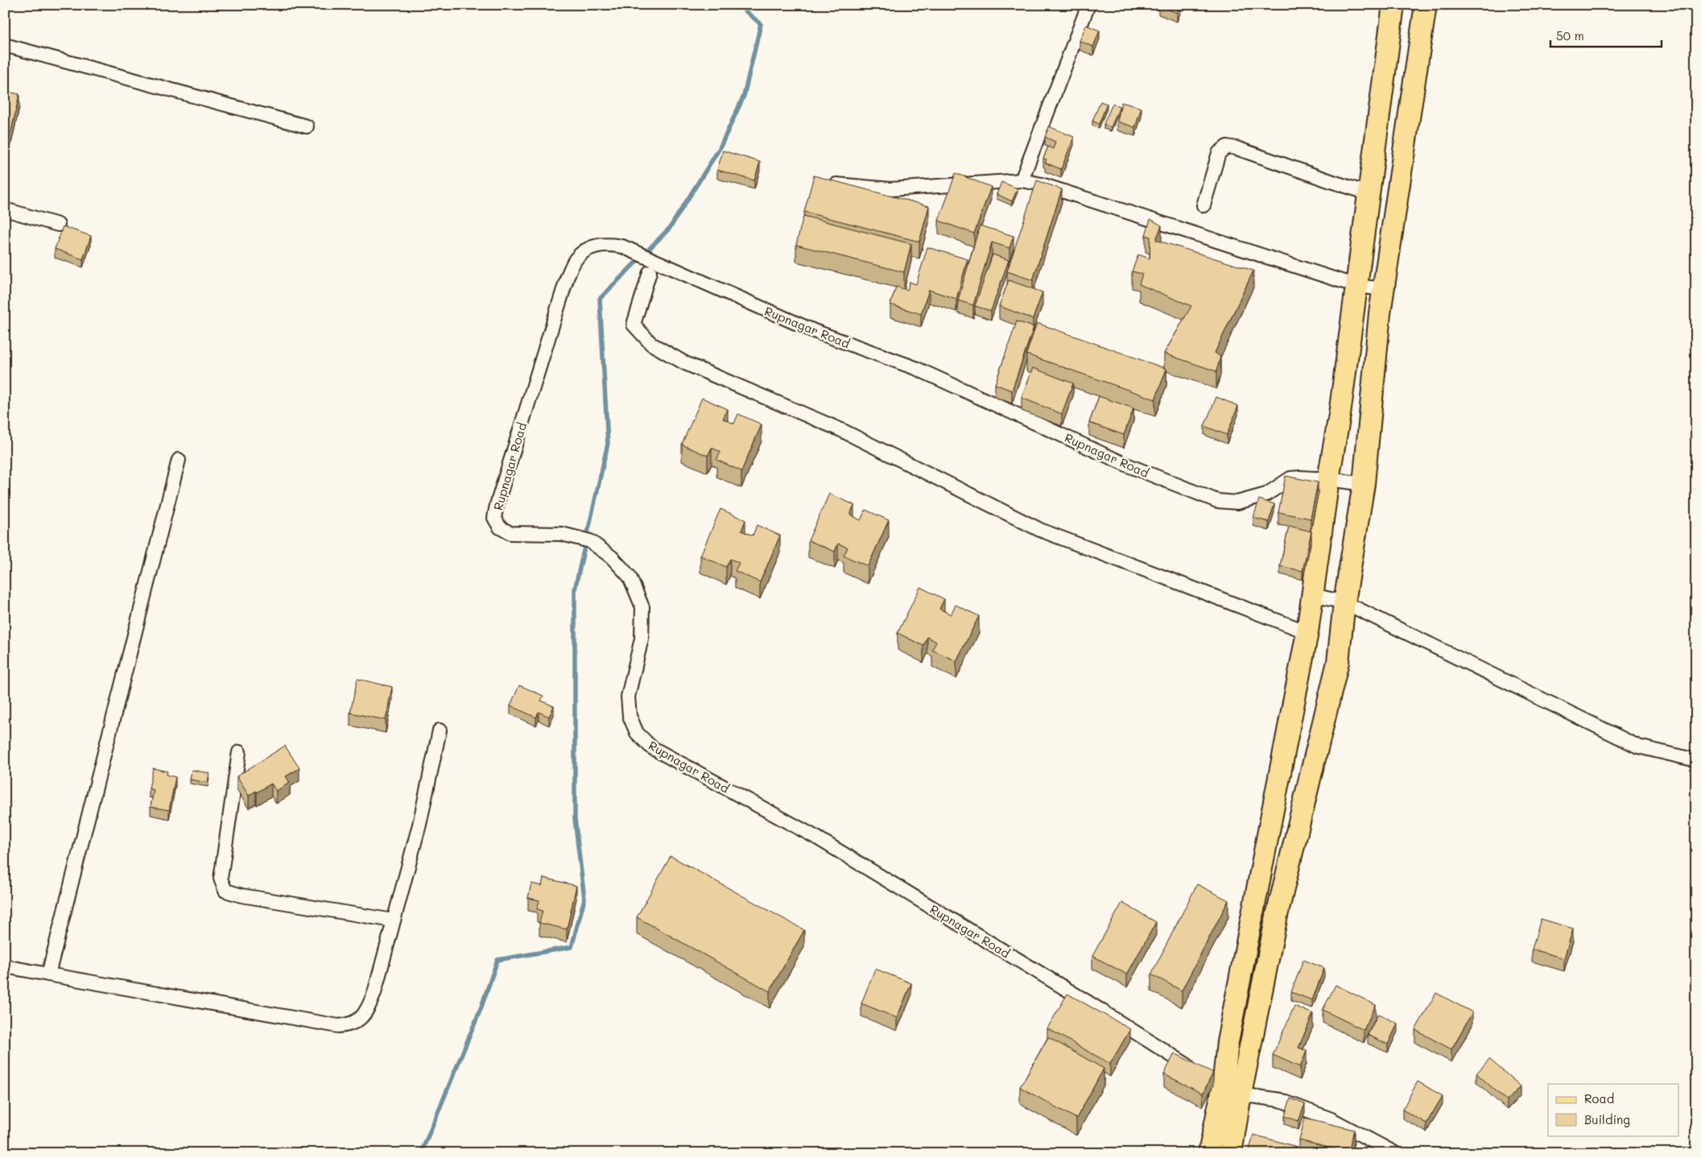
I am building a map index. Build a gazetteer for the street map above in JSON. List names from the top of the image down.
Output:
{
  "streets": {
    "street": ["Rupnagar Road"]
  },
  "legend": ["Road", "Building"],
  "scale_bar": "50 m"
}
